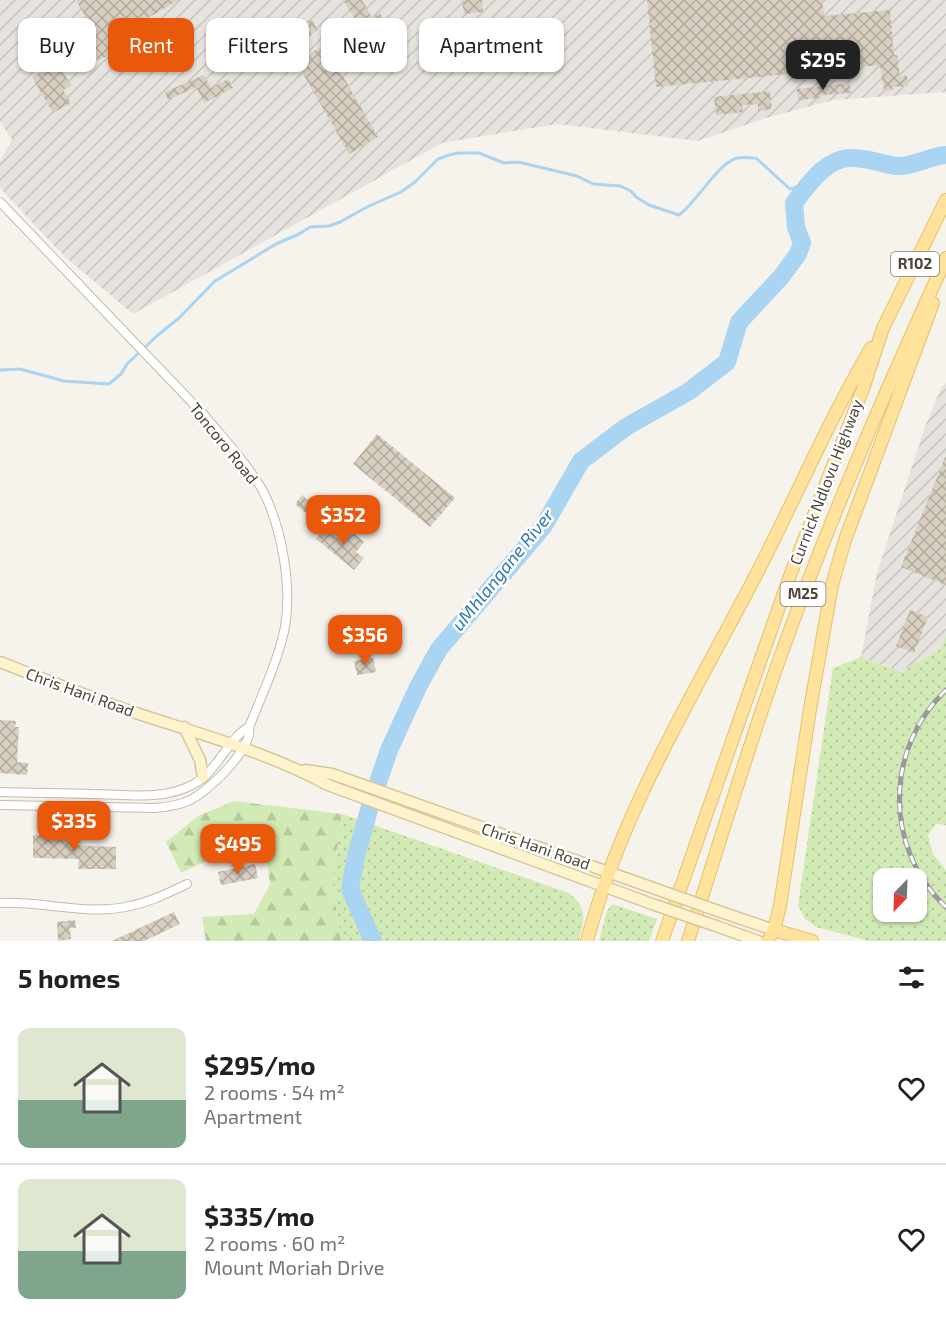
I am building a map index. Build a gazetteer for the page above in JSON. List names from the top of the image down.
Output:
{
  "streets": {
    "main road": [
      "R102",
      "Curnick Ndlovu Highway",
      "M25",
      "Chris Hani Road"
    ],
    "street": ["Toncoro Road"]
  },
  "crossings": [
    ["Toncoro Road", "Chris Hani Road"]
  ],
  "water": ["uMhlangane River"],
  "north": "bottom left",
  "page": {
    "chip": [
      "Buy",
      "Rent",
      "Filters",
      "New",
      "Apartment"
    ],
    "price": [
      "$295",
      "$352",
      "$356",
      "$335",
      "$495"
    ],
    "heading": "5 homes",
    "list": [
      {
        "name": "$295/mo",
        "note": "2 rooms · 54 m² · Apartment"
      },
      {
        "name": "$335/mo",
        "note": "2 rooms · 60 m² · Mount Moriah Drive"
      }
    ]
  }
}
